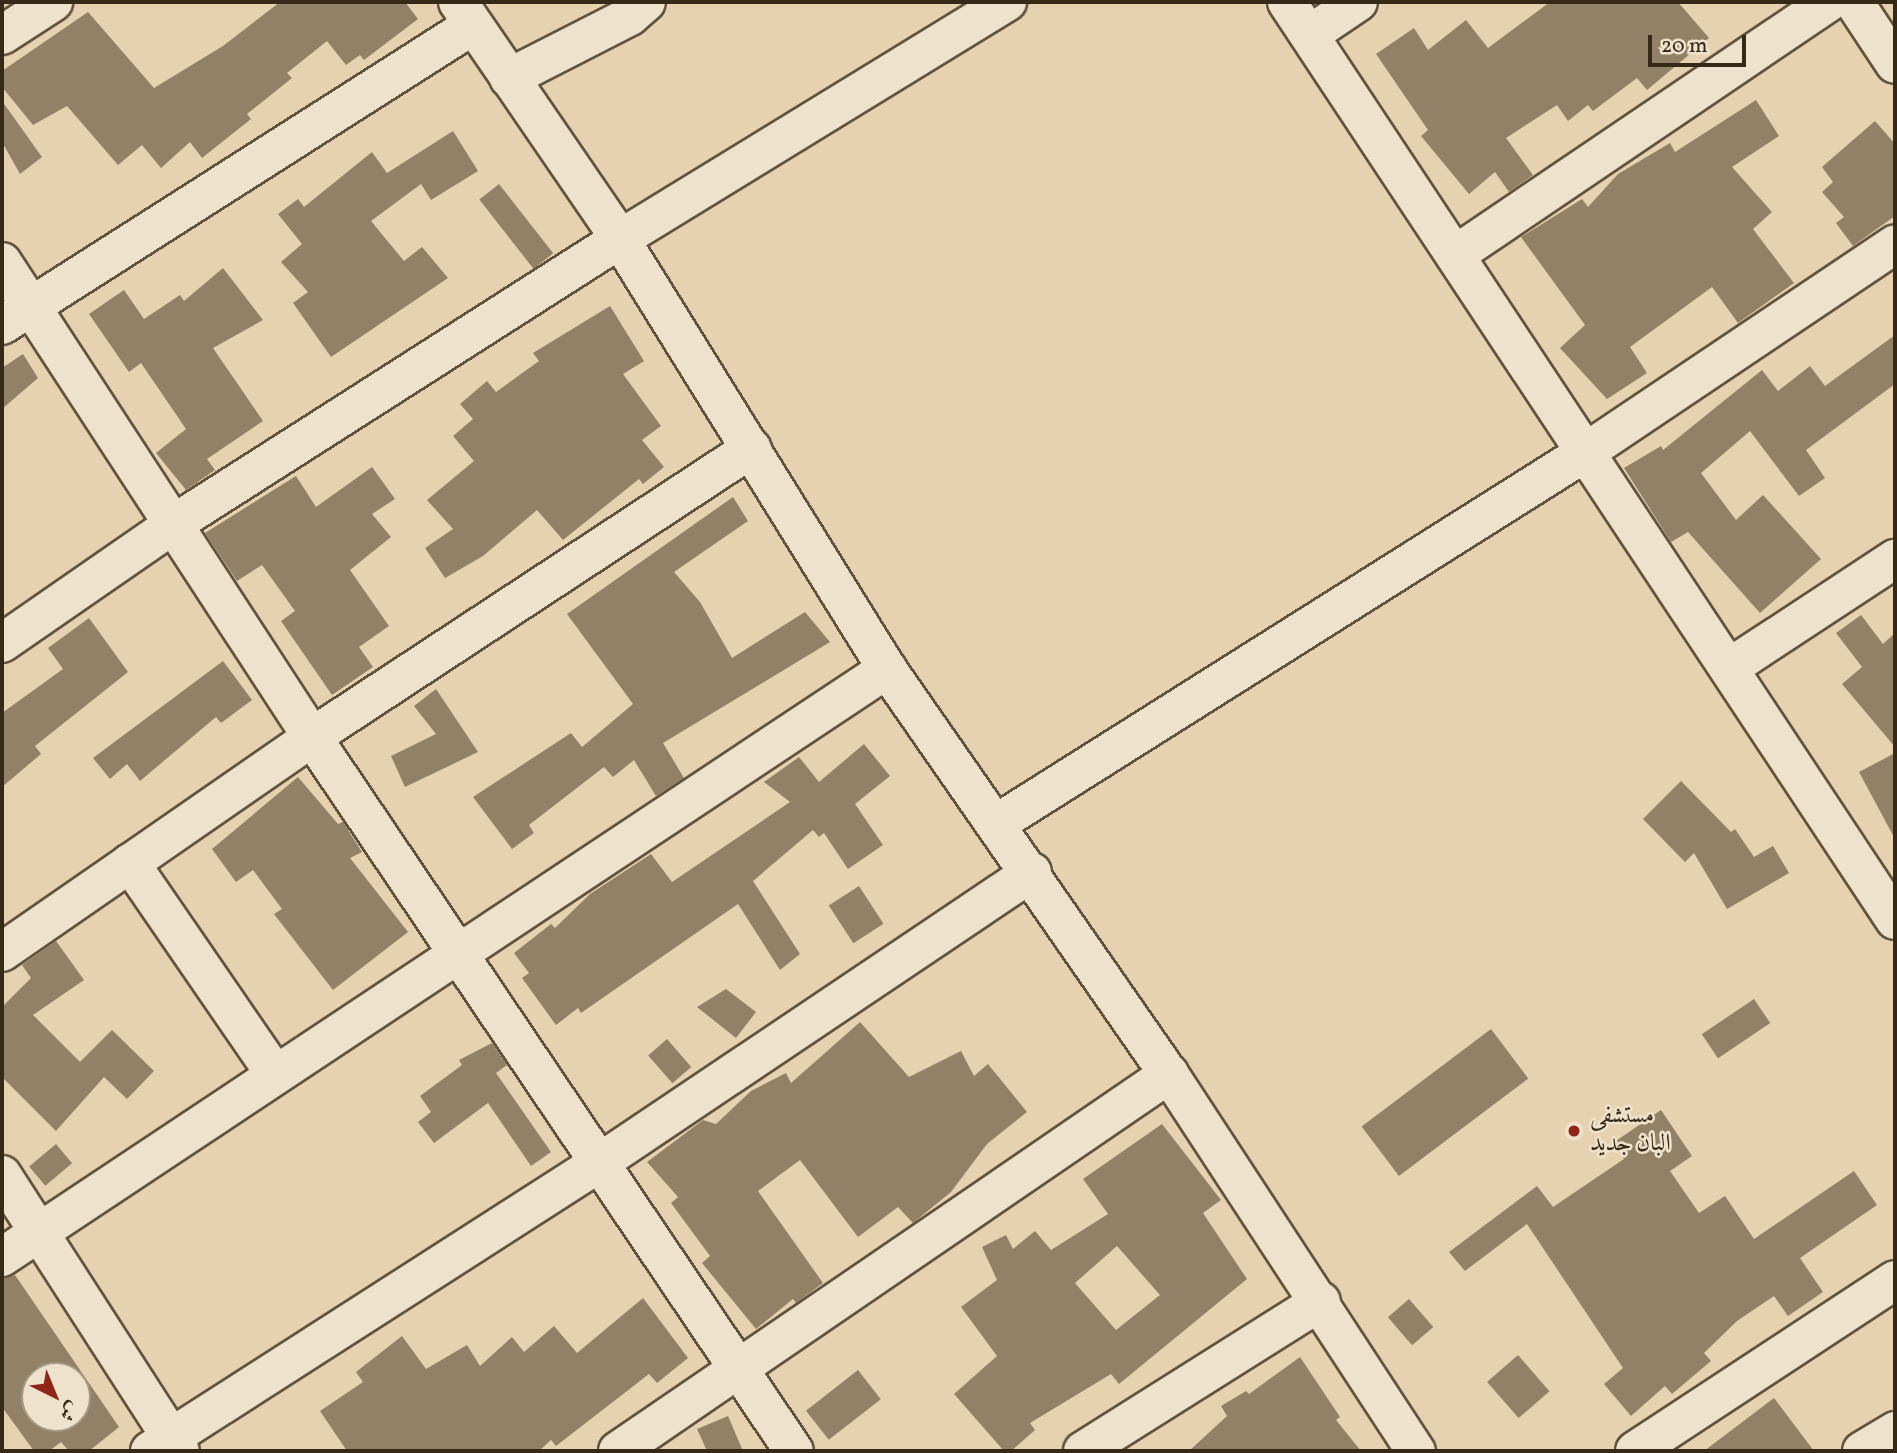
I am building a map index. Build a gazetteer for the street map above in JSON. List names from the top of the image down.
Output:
{
  "places": ["مستشفى البان جديد"],
  "scale_bar": "20 m",
  "north": "bottom right"
}
